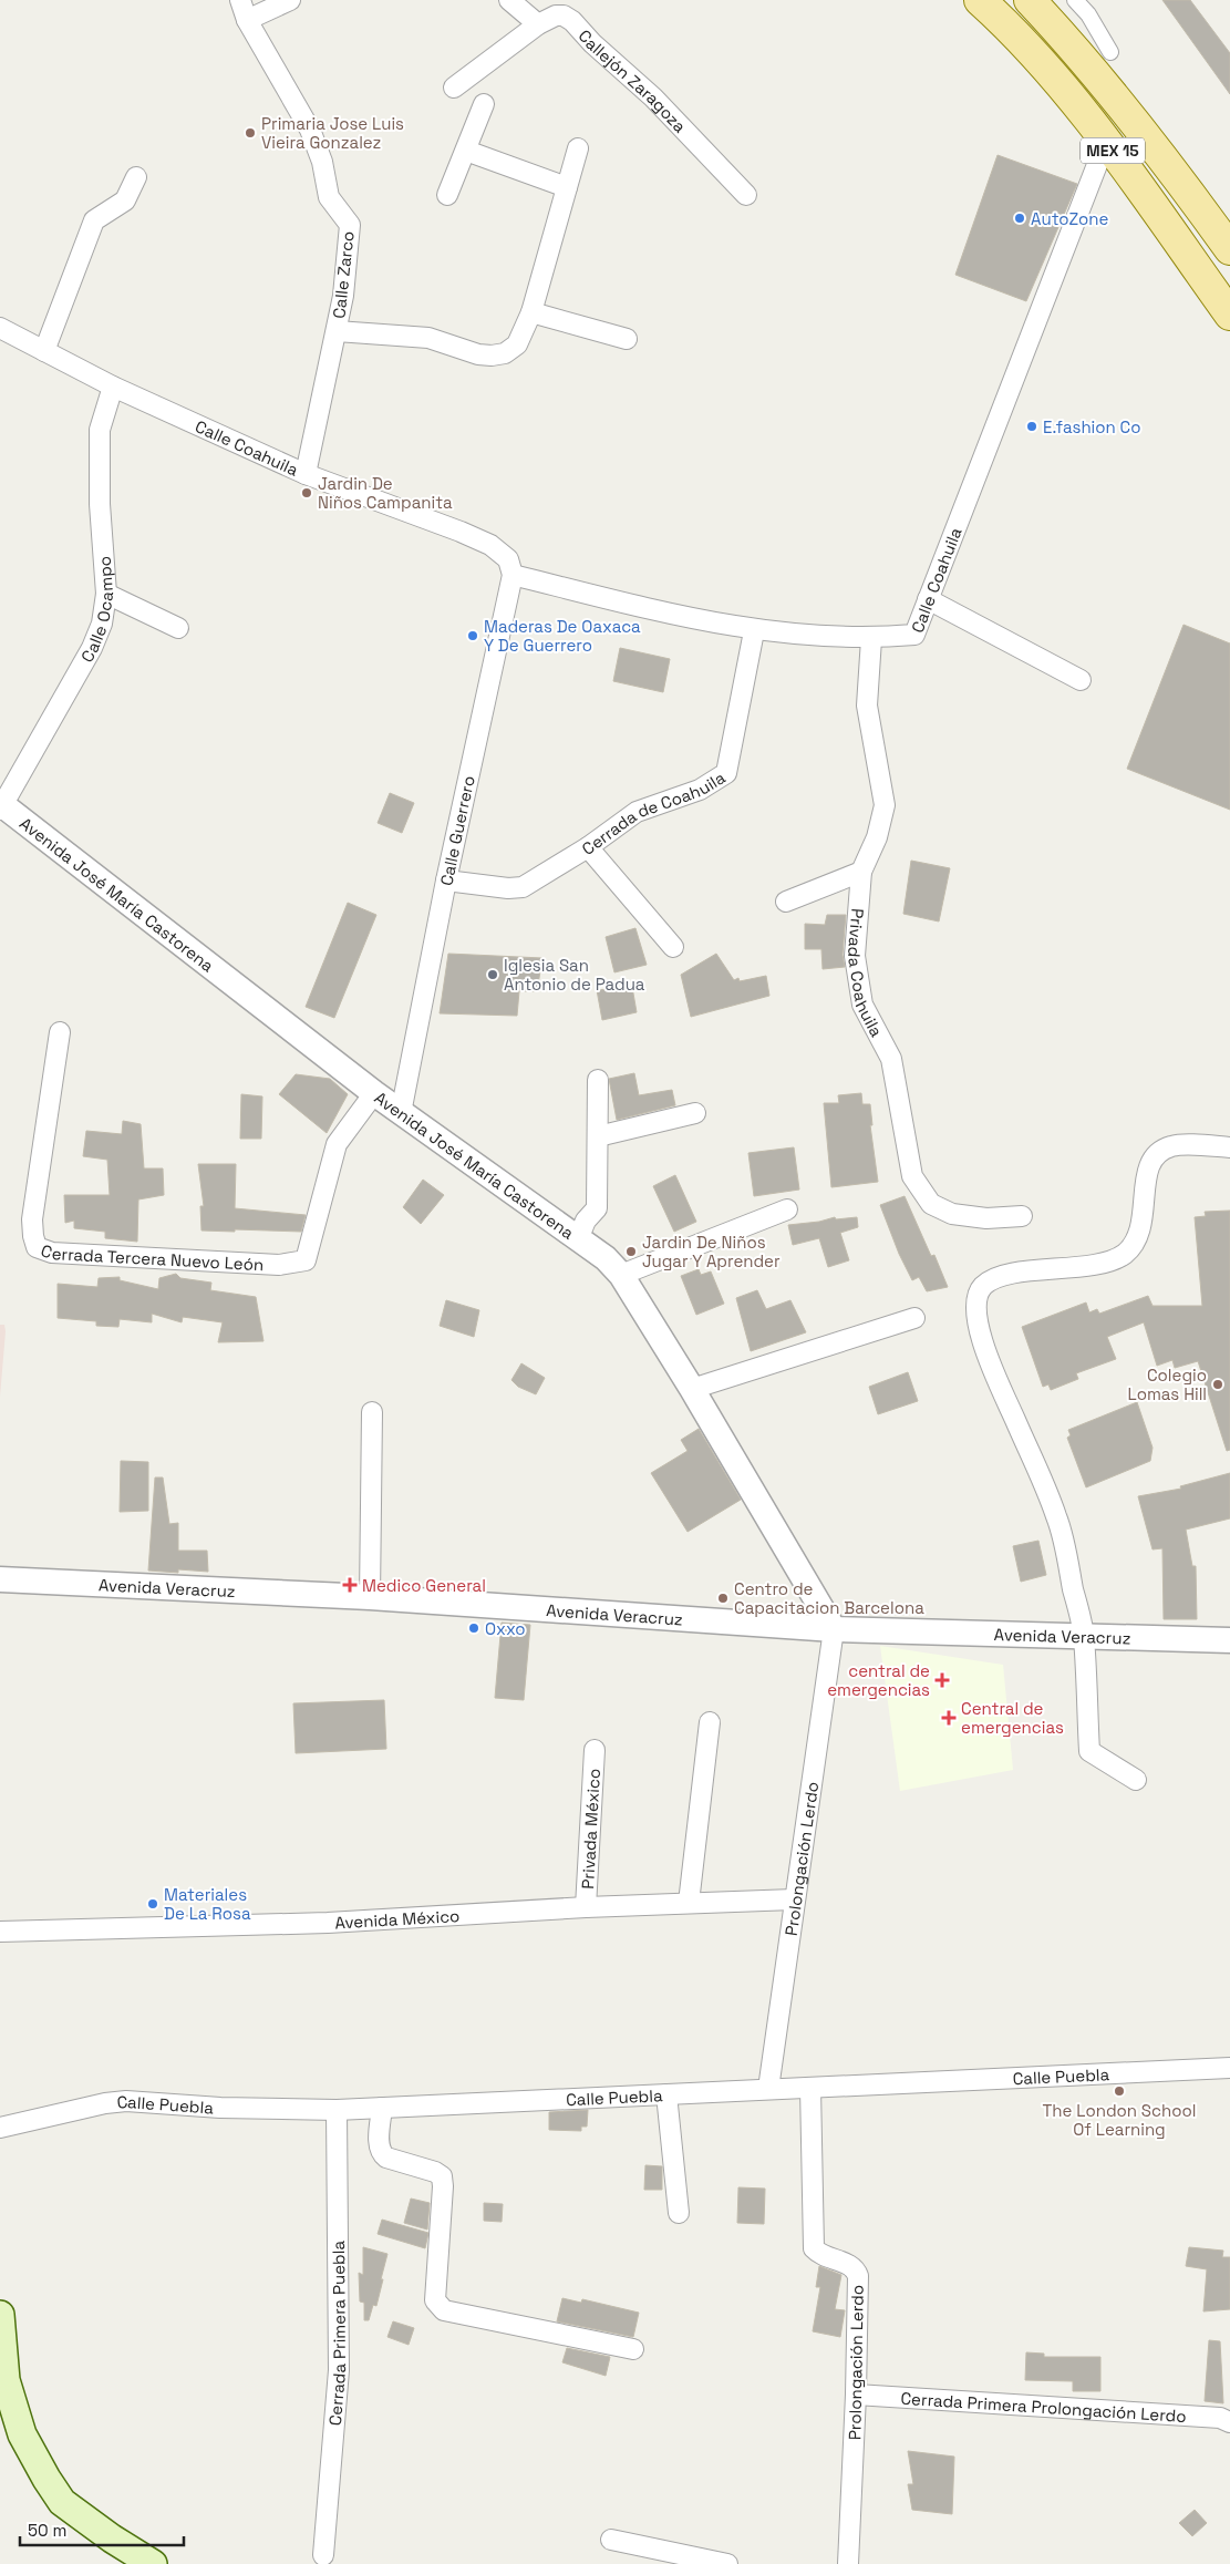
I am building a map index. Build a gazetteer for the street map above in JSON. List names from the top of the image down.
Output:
{
  "streets": {
    "main road": ["MEX 15"],
    "street": [
      "Callejón Zaragoza",
      "Calle Zarco",
      "Calle Coahuila",
      "Calle Ocampo",
      "Cerrada de Coahuila",
      "Calle Guerrero",
      "Avenida José María Castorena",
      "Privada Coahuila",
      "Cerrada Tercera Nuevo León",
      "Avenida Veracruz",
      "Privada México",
      "Prolongación Lerdo",
      "Avenida México",
      "Calle Puebla",
      "Cerrada Primera Puebla",
      "Cerrada Primera Prolongación Lerdo"
    ]
  },
  "crossings": [
    ["MEX 15", "Calle Coahuila"],
    ["Calle Zarco", "Calle Coahuila"],
    ["Calle Coahuila", "Calle Ocampo"],
    ["Calle Coahuila", "Cerrada de Coahuila"],
    ["Calle Coahuila", "Calle Guerrero"],
    ["Calle Coahuila", "Privada Coahuila"],
    ["Calle Ocampo", "Avenida José María Castorena"],
    ["Cerrada de Coahuila", "Calle Guerrero"],
    ["Calle Guerrero", "Avenida José María Castorena"],
    ["Avenida José María Castorena", "Cerrada Tercera Nuevo León"],
    ["Avenida José María Castorena", "Avenida Veracruz"],
    ["Avenida José María Castorena", "Prolongación Lerdo"],
    ["Avenida Veracruz", "Prolongación Lerdo"],
    ["Privada México", "Avenida México"],
    ["Prolongación Lerdo", "Avenida México"],
    ["Prolongación Lerdo", "Calle Puebla"],
    ["Prolongación Lerdo", "Cerrada Primera Prolongación Lerdo"],
    ["Calle Puebla", "Cerrada Primera Puebla"]
  ],
  "places": {
    "other": [
      "Primaria Jose Luis Vieira Gonzalez",
      "AutoZone",
      "E.fashion Co",
      "Jardin De Niños Campanita",
      "Maderas De Oaxaca Y De Guerrero",
      "Iglesia San Antonio de Padua",
      "Jardin De Niños Jugar Y Aprender",
      "Colegio Lomas Hill",
      "Centro de Capacitacion Barcelona",
      "Oxxo",
      "Materiales De La Rosa",
      "The London School Of Learning"
    ],
    "health": ["Medico General", "central de emergencias", "Central de emergencias"]
  },
  "scale_bar": "50 m"
}
